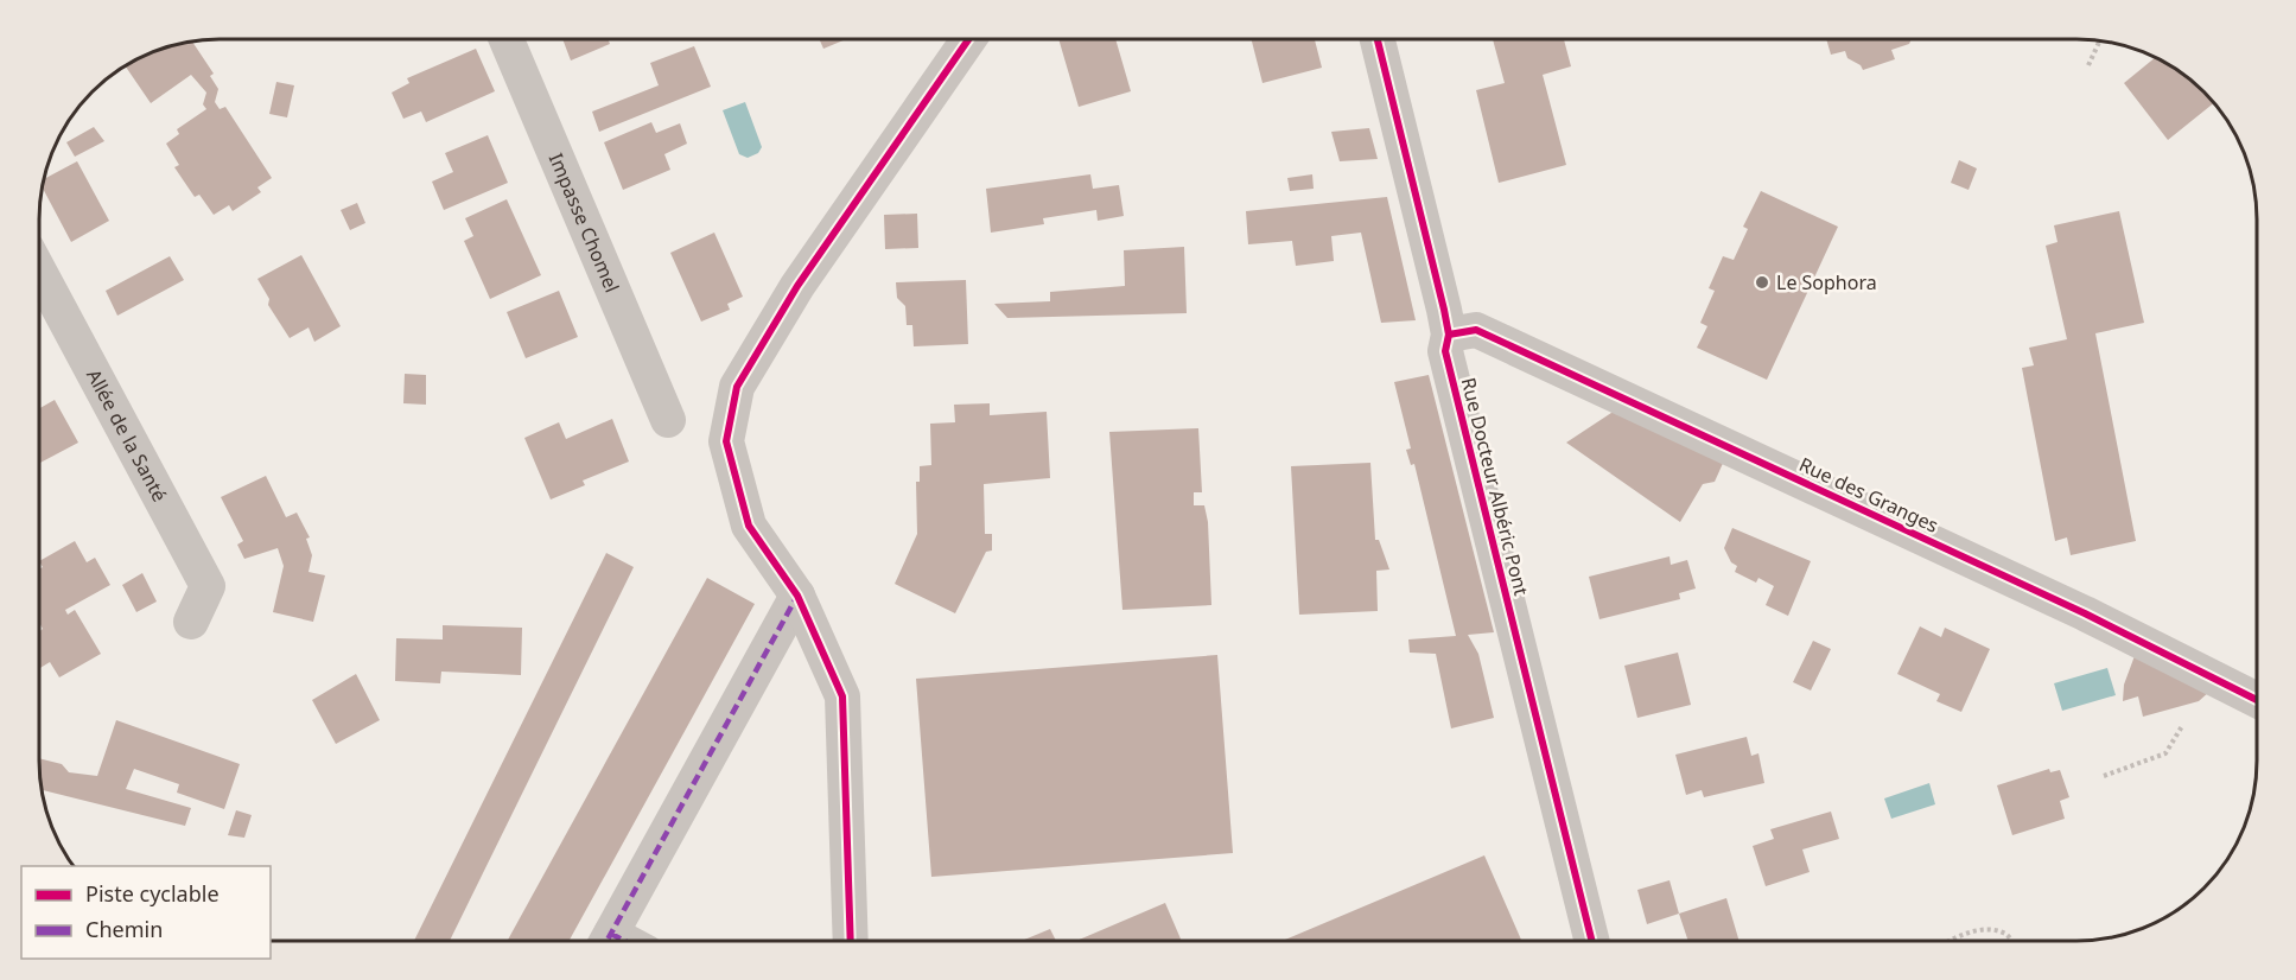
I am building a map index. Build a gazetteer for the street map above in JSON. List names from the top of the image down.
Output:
{
  "streets": {
    "street": [
      "Impasse Chomel",
      "Allée de la Santé",
      "Rue Docteur Albéric Pont",
      "Rue des Granges"
    ]
  },
  "crossings": [
    ["Rue Docteur Albéric Pont", "Rue des Granges"]
  ],
  "places": ["Le Sophora"],
  "legend": ["Piste cyclable", "Chemin"]
}
